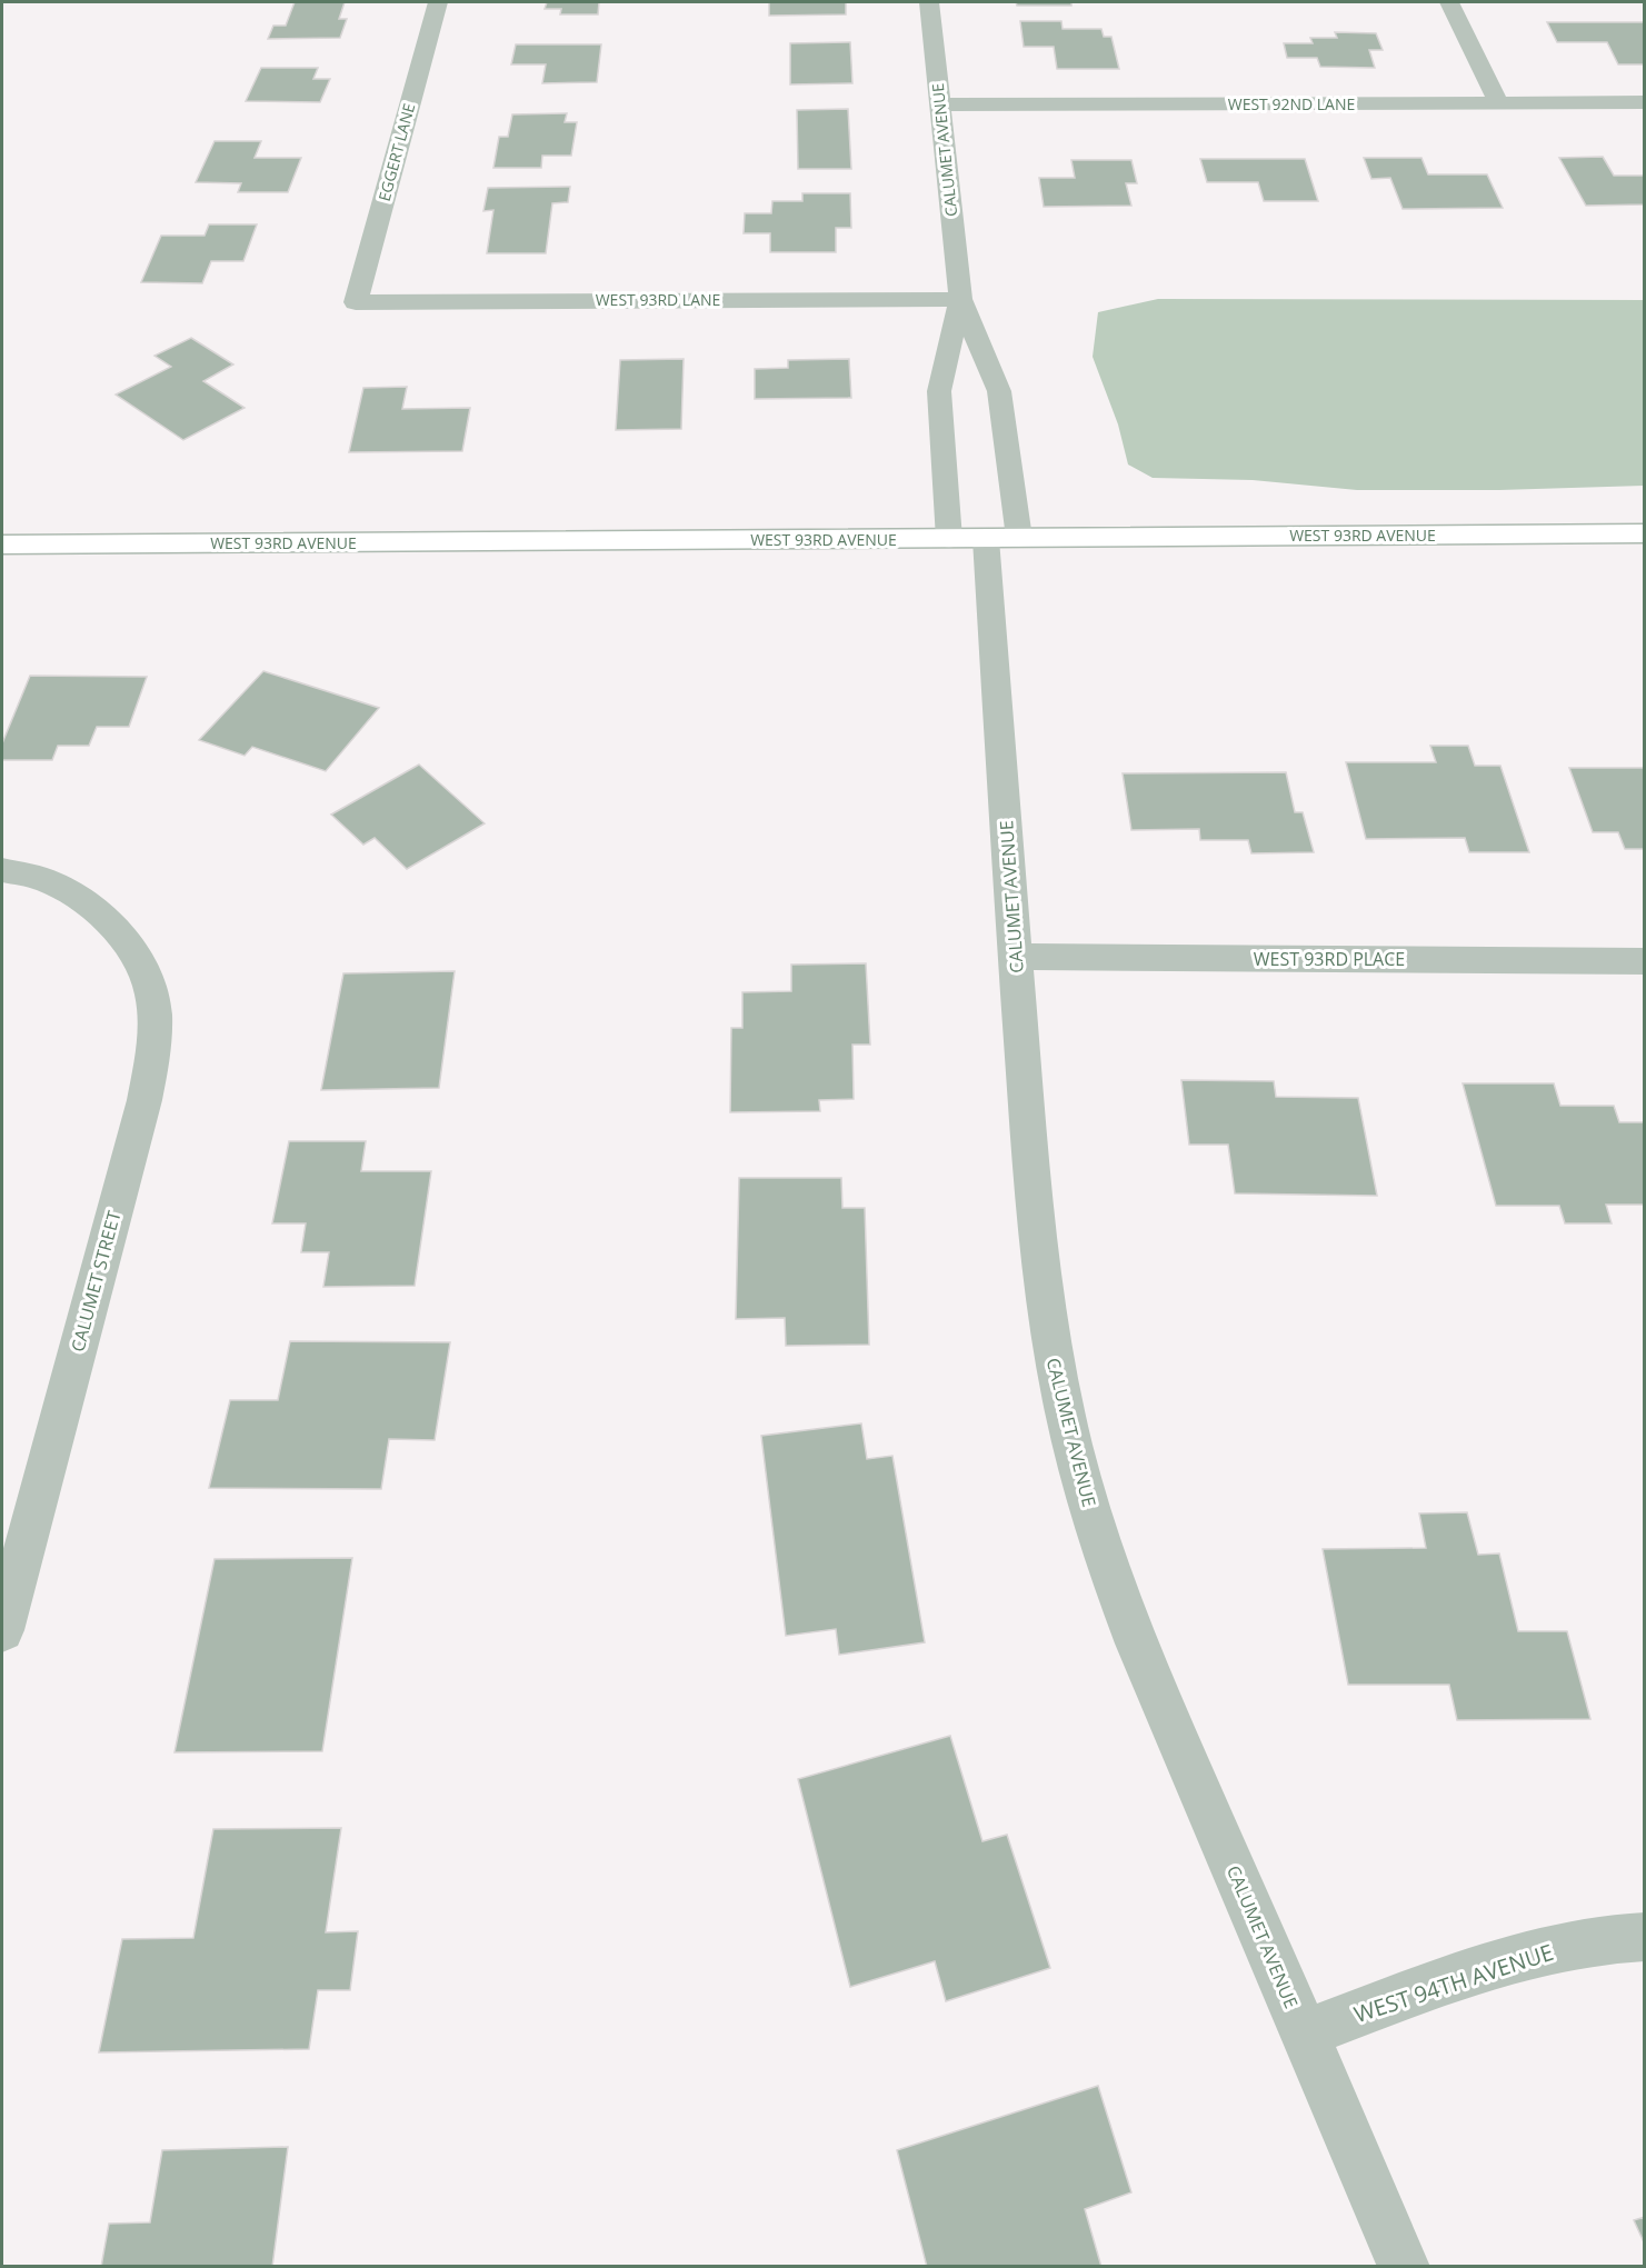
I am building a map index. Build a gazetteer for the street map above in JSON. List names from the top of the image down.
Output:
{
  "streets": {
    "street": [
      "WEST 92ND LANE",
      "CALUMET AVENUE",
      "EGGERT LANE",
      "WEST 93RD LANE",
      "WEST 93RD AVENUE",
      "WEST 93RD PLACE",
      "CALUMET STREET",
      "WEST 94TH AVENUE"
    ]
  },
  "crossings": [
    ["WEST 92ND LANE", "CALUMET AVENUE"],
    ["CALUMET AVENUE", "WEST 93RD LANE"],
    ["CALUMET AVENUE", "WEST 93RD AVENUE"],
    ["CALUMET AVENUE", "WEST 93RD PLACE"],
    ["CALUMET AVENUE", "WEST 94TH AVENUE"],
    ["EGGERT LANE", "WEST 93RD LANE"]
  ]
}
